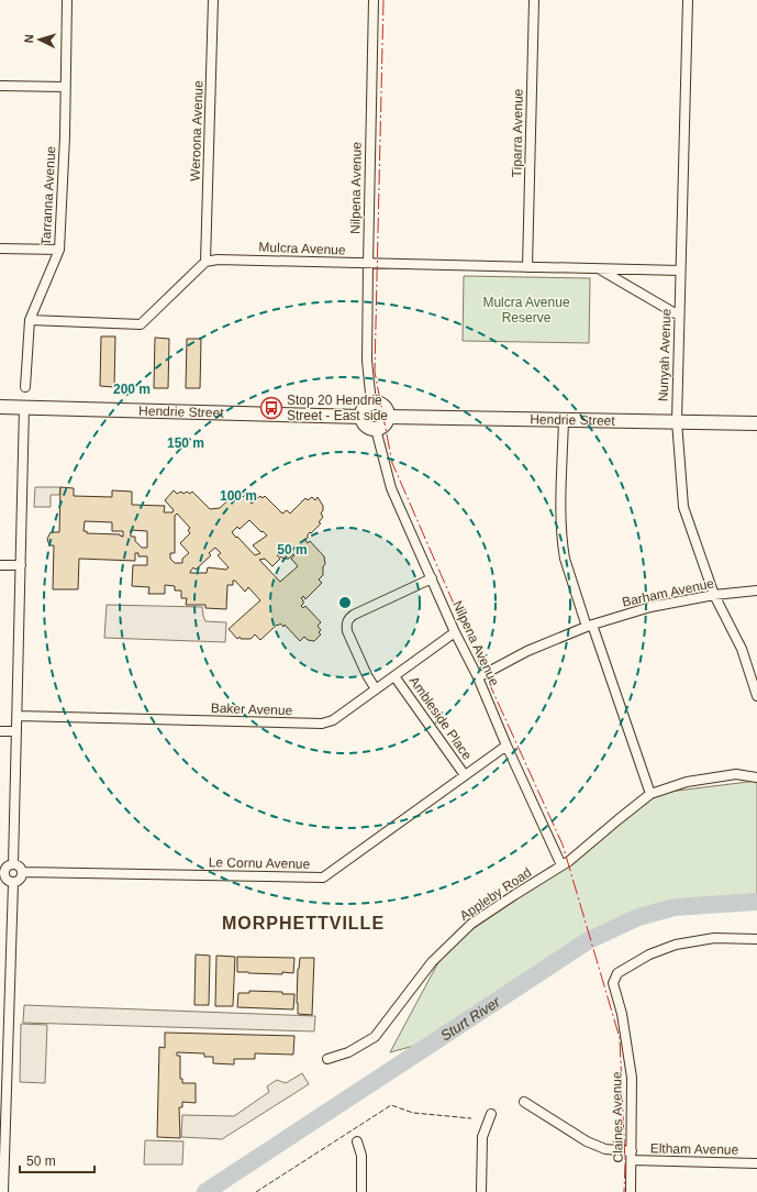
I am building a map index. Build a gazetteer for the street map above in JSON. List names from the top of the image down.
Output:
{
  "streets": {
    "street": [
      "Weroona Avenue",
      "Tiparra Avenue",
      "Nilpena Avenue",
      "Tarranna Avenue",
      "Mulcra Avenue",
      "Nunyah Avenue",
      "Hendrie Street",
      "Barham Avenue",
      "Baker Avenue",
      "Ambleside Place",
      "Le Cornu Avenue",
      "Appleby Road",
      "Claines Avenue",
      "Eltham Avenue"
    ]
  },
  "crossings": [
    ["Weroona Avenue", "Mulcra Avenue"],
    ["Tiparra Avenue", "Mulcra Avenue"],
    ["Nilpena Avenue", "Mulcra Avenue"],
    ["Nilpena Avenue", "Hendrie Street"],
    ["Nilpena Avenue", "Barham Avenue"],
    ["Nilpena Avenue", "Baker Avenue"],
    ["Nilpena Avenue", "Le Cornu Avenue"],
    ["Nilpena Avenue", "Appleby Road"],
    ["Mulcra Avenue", "Nunyah Avenue"],
    ["Nunyah Avenue", "Hendrie Street"],
    ["Nunyah Avenue", "Barham Avenue"],
    ["Baker Avenue", "Ambleside Place"],
    ["Ambleside Place", "Le Cornu Avenue"],
    ["Claines Avenue", "Eltham Avenue"]
  ],
  "districts": ["MORPHETTVILLE"],
  "water": ["Sturt River"],
  "parks": ["Mulcra Avenue Reserve"],
  "places": {
    "bus stop": ["Stop 20 Hendrie Street - East side"]
  },
  "scale_bar": "50 m",
  "north": "left",
  "rings": [
    "200 m",
    "150 m",
    "100 m",
    "50 m"
  ]
}
